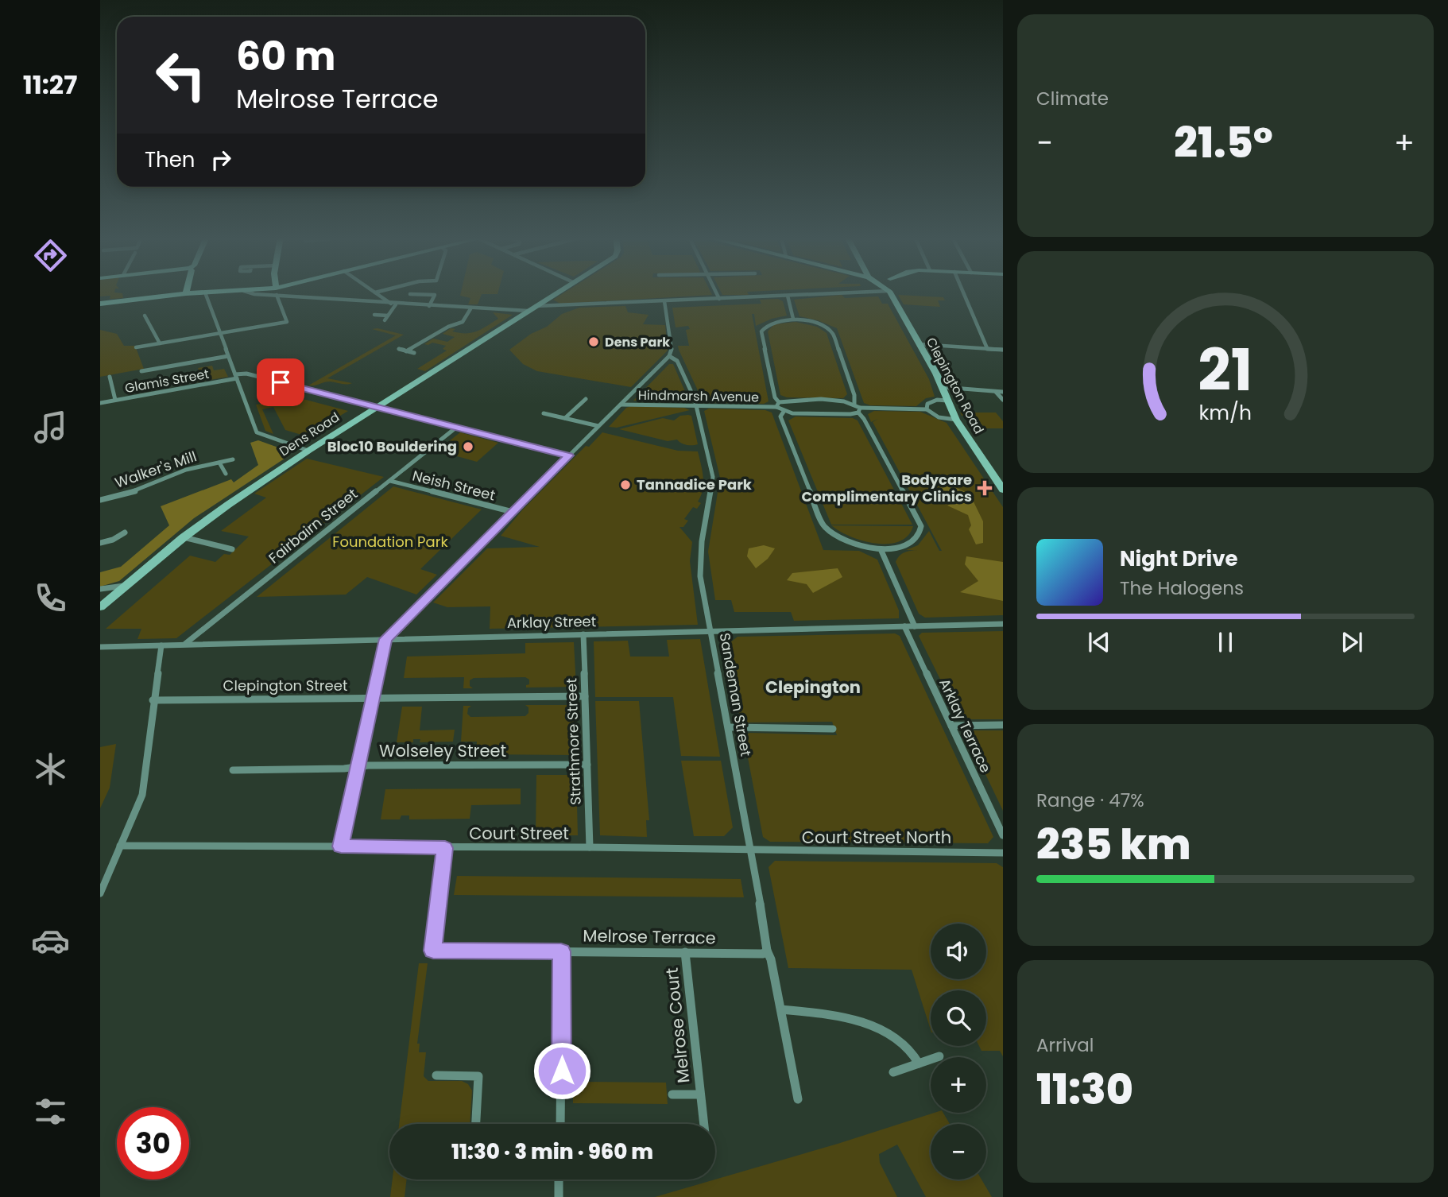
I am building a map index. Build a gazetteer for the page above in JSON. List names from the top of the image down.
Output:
{
  "streets": {
    "street": [
      "Glamis Street",
      "Clepington Road",
      "Hindmarsh Avenue",
      "Dens Road",
      "Walker's Mill",
      "Neish Street",
      "Fairbairn Street",
      "Arklay Street",
      "Clepington Street",
      "Sandeman Street",
      "Arklay Terrace",
      "Strathmore Street",
      "Wolseley Street",
      "Court Street",
      "Court Street North",
      "Melrose Terrace",
      "Melrose Court"
    ]
  },
  "crossings": [
    ["Glamis Street", "Dens Road"],
    ["Glamis Street", "Fairbairn Street"],
    ["Hindmarsh Avenue", "Sandeman Street"],
    ["Neish Street", "Fairbairn Street"],
    ["Fairbairn Street", "Arklay Street"],
    ["Arklay Street", "Sandeman Street"],
    ["Arklay Street", "Arklay Terrace"],
    ["Arklay Street", "Strathmore Street"],
    ["Clepington Street", "Strathmore Street"],
    ["Sandeman Street", "Court Street"],
    ["Sandeman Street", "Court Street North"],
    ["Sandeman Street", "Melrose Terrace"],
    ["Strathmore Street", "Wolseley Street"],
    ["Strathmore Street", "Court Street"],
    ["Court Street", "Court Street North"],
    ["Court Street", "Melrose Terrace"],
    ["Melrose Terrace", "Melrose Court"]
  ],
  "districts": ["Clepington"],
  "parks": ["Foundation Park"],
  "places": {
    "other": ["Dens Park", "Bloc10 Bouldering", "Tannadice Park"],
    "health": ["Bodycare Complimentary Clinics"]
  },
  "page": {
    "tabs": "11:27",
    "tile": [
      "Climate",
      ["Range · 47%", "235 km"],
      ["Arrival", "11:30"]
    ],
    "turn": ["60 m", "Melrose Terrace"],
    "heat": ["−", "21.5°", "+"],
    "then": "Then",
    "song": ["Night Drive", "The Halogens"],
    "map_buttons": ["+", "−"],
    "limit": "30",
    "trip": "11:30 · 3 min · 960 m",
    "gauge": ["21", "km/h"]
  }
}
